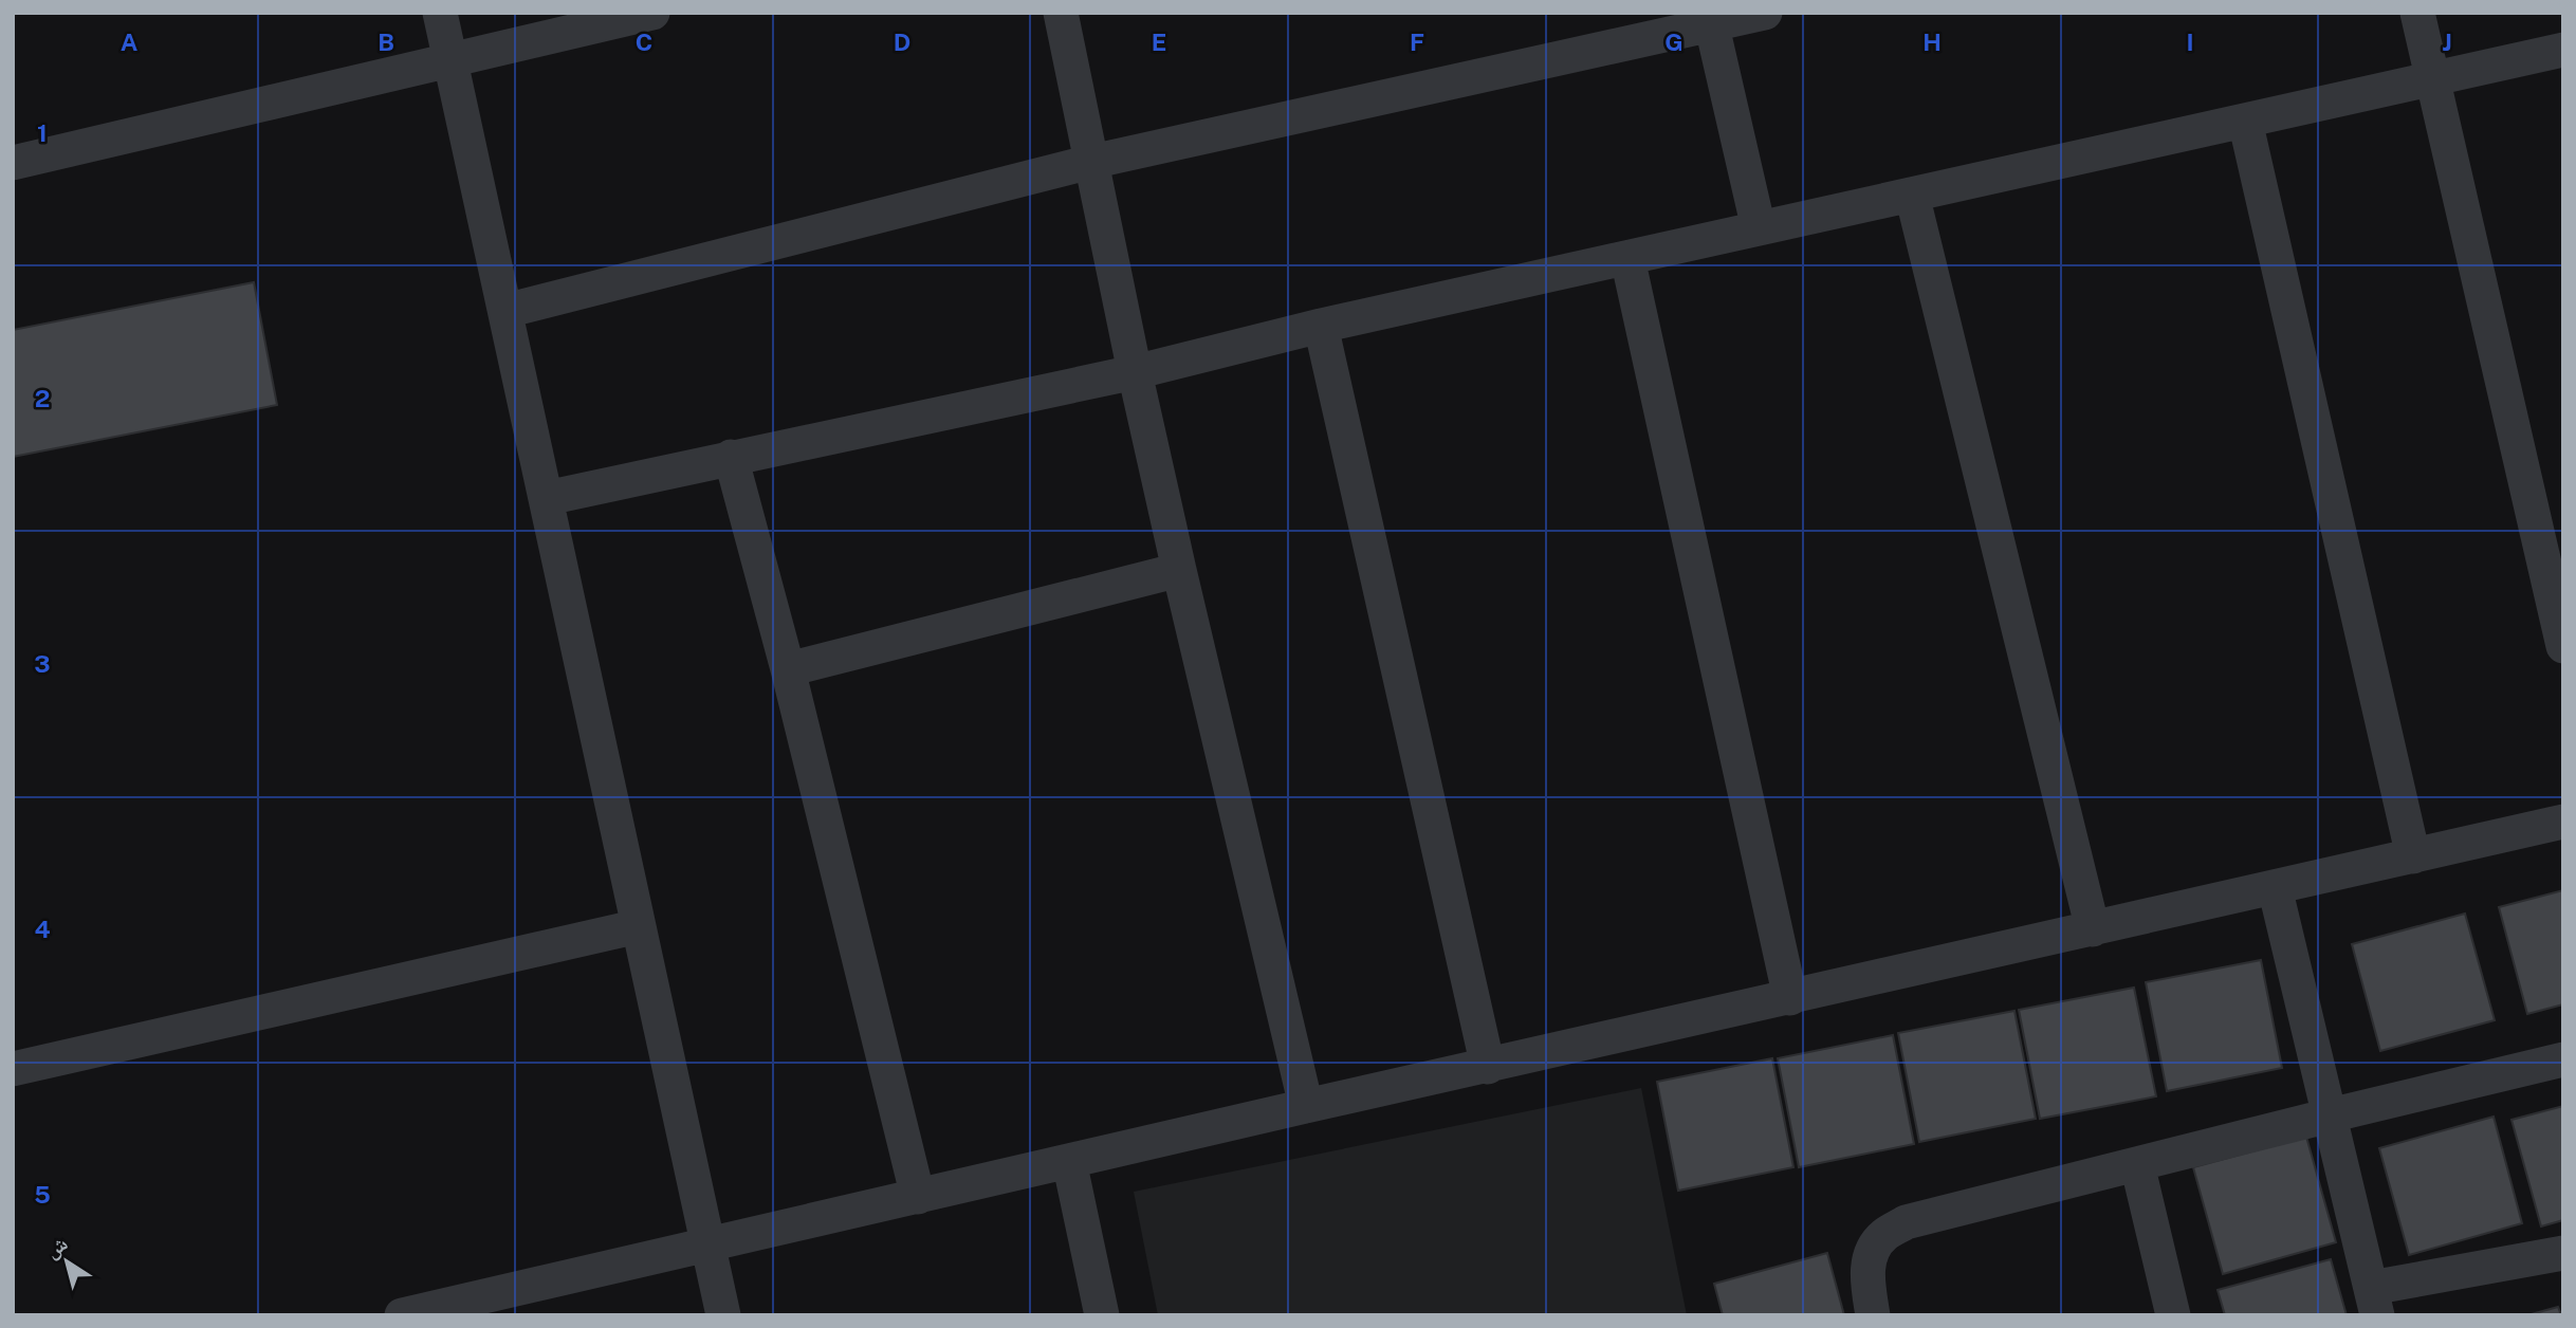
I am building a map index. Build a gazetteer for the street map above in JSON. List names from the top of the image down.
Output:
{
  "north": "top left",
  "grid": {
    "columns": [
      "A",
      "B",
      "C",
      "D",
      "E",
      "F",
      "G",
      "H",
      "I",
      "J"
    ],
    "rows": [
      "1",
      "2",
      "3",
      "4",
      "5"
    ]
  }
}
